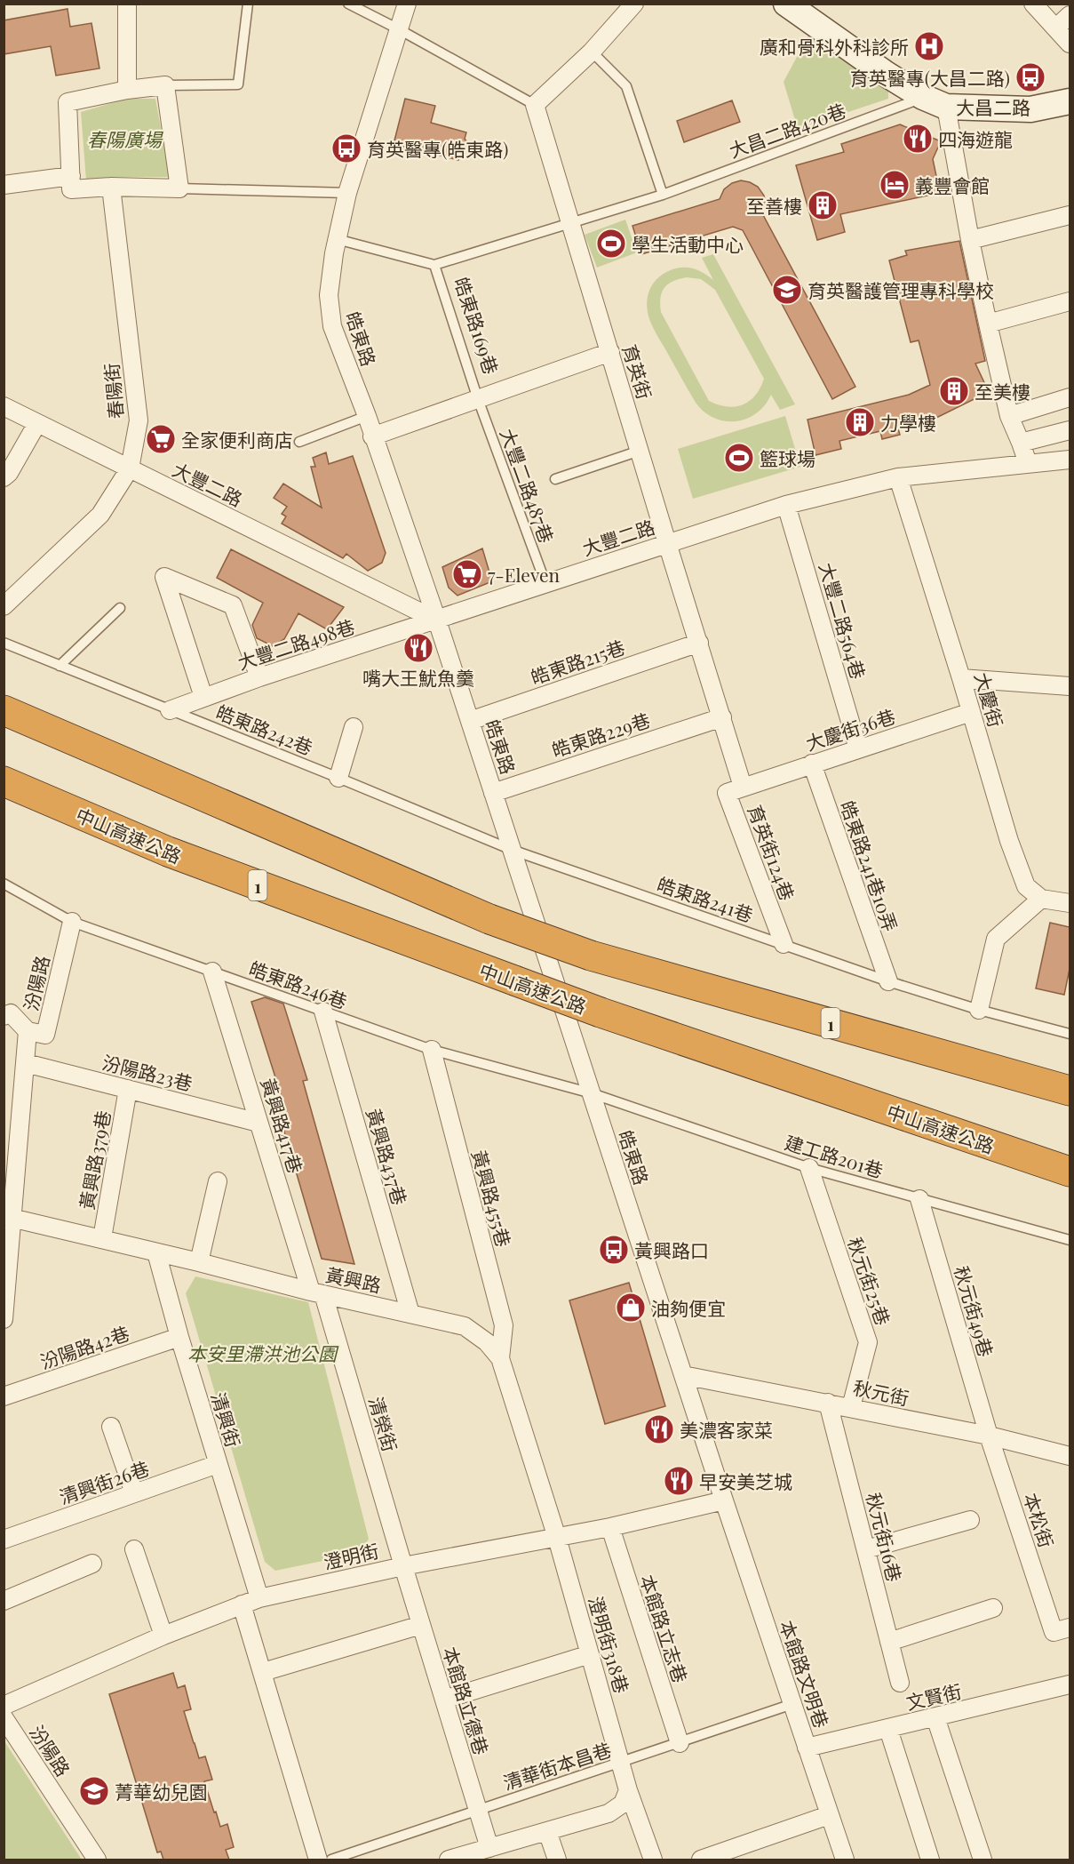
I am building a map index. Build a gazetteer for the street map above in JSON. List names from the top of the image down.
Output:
{
  "streets": {
    "highway": ["中山高速公路", "1"],
    "street": [
      "大昌二路",
      "皓東路169巷",
      "皓東路",
      "育英街",
      "春陽街",
      "大豐二路",
      "大豐二路564巷",
      "大豐二路498巷",
      "皓東路215巷",
      "大慶街",
      "大慶街36巷",
      "皓東路229巷",
      "育英街124巷",
      "皓東路241巷10弄",
      "汾陽路",
      "汾陽路23巷",
      "黃興路417巷",
      "黃興路437巷",
      "黃興路379巷",
      "黃興路455巷",
      "黃興路",
      "秋元街25巷",
      "秋元街49巷",
      "汾陽路42巷",
      "秋元街",
      "清興街",
      "清榮街",
      "清興街26巷",
      "本松街",
      "秋元街16巷",
      "澄明街",
      "本館路立志巷",
      "澄明街318巷",
      "本館路文明巷",
      "文賢街",
      "本館路立德巷"
    ],
    "lane": [
      "大昌二路420巷",
      "大豐二路487巷",
      "皓東路242巷",
      "皓東路241巷",
      "皓東路246巷",
      "建工路201巷",
      "清華街本昌巷"
    ]
  },
  "crossings": [
    ["大昌二路", "大昌二路420巷"],
    ["大昌二路420巷", "皓東路169巷"],
    ["大昌二路420巷", "育英街"],
    ["皓東路169巷", "皓東路"],
    ["皓東路169巷", "育英街"],
    ["皓東路169巷", "大豐二路487巷"],
    ["皓東路", "大豐二路"],
    ["皓東路", "大豐二路498巷"],
    ["皓東路", "皓東路215巷"],
    ["皓東路", "皓東路242巷"],
    ["皓東路", "皓東路229巷"],
    ["皓東路", "皓東路241巷"],
    ["皓東路", "皓東路246巷"],
    ["皓東路", "建工路201巷"],
    ["皓東路", "秋元街"],
    ["皓東路", "澄明街"],
    ["皓東路", "本館路文明巷"],
    ["育英街", "大豐二路"],
    ["育英街", "皓東路215巷"],
    ["育英街", "大慶街36巷"],
    ["育英街", "皓東路229巷"],
    ["育英街", "育英街124巷"],
    ["春陽街", "大豐二路"],
    ["大豐二路", "大豐二路487巷"],
    ["大豐二路", "大豐二路564巷"],
    ["大豐二路", "大豐二路498巷"],
    ["大豐二路", "大慶街"],
    ["大豐二路564巷", "大慶街36巷"],
    ["大豐二路498巷", "皓東路242巷"],
    ["大慶街", "大慶街36巷"],
    ["皓東路242巷", "皓東路241巷"],
    ["大慶街36巷", "育英街124巷"],
    ["大慶街36巷", "皓東路241巷10弄"],
    ["育英街124巷", "皓東路241巷"],
    ["皓東路241巷10弄", "皓東路241巷"],
    ["汾陽路", "皓東路246巷"],
    ["汾陽路", "汾陽路23巷"],
    ["汾陽路", "黃興路"],
    ["皓東路246巷", "黃興路417巷"],
    ["皓東路246巷", "建工路201巷"],
    ["皓東路246巷", "黃興路437巷"],
    ["皓東路246巷", "黃興路455巷"],
    ["汾陽路23巷", "黃興路417巷"],
    ["汾陽路23巷", "黃興路379巷"],
    ["黃興路417巷", "黃興路"],
    ["黃興路417巷", "清榮街"],
    ["建工路201巷", "秋元街25巷"],
    ["建工路201巷", "秋元街49巷"],
    ["黃興路437巷", "黃興路"],
    ["黃興路379巷", "黃興路"],
    ["黃興路455巷", "黃興路"],
    ["黃興路", "清興街"],
    ["黃興路", "清榮街"],
    ["黃興路", "澄明街"],
    ["黃興路", "澄明街318巷"],
    ["秋元街25巷", "秋元街"],
    ["秋元街49巷", "秋元街"],
    ["秋元街49巷", "本松街"],
    ["汾陽路42巷", "清興街"],
    ["秋元街", "本松街"],
    ["秋元街", "秋元街16巷"],
    ["清興街", "清興街26巷"],
    ["清興街", "澄明街"],
    ["清榮街", "澄明街"],
    ["清榮街", "本館路立德巷"],
    ["澄明街", "本館路立志巷"],
    ["澄明街", "澄明街318巷"],
    ["澄明街", "本館路文明巷"],
    ["澄明街", "本館路立德巷"],
    ["本館路立志巷", "清華街本昌巷"],
    ["澄明街318巷", "清華街本昌巷"],
    ["本館路文明巷", "文賢街"],
    ["本館路文明巷", "清華街本昌巷"],
    ["本館路立德巷", "清華街本昌巷"]
  ],
  "parks": ["春陽廣場", "本安里滯洪池公園"],
  "places": {
    "hospital": ["廣和骨科外科診所"],
    "bus stop": ["育英醫專(大昌二路)", "育英醫專(皓東路)", "黃興路口"],
    "restaurant": [
      "四海遊龍",
      "嘴大王魷魚羹",
      "美濃客家菜",
      "早安美芝城"
    ],
    "hotel": ["義豐會館"],
    "building": ["至善樓", "至美樓", "力學樓"],
    "sports": ["學生活動中心", "籃球場"],
    "school or university": ["育英醫護管理專科學校", "菁華幼兒園"],
    "supermarket": ["全家便利商店", "7-Eleven"],
    "shop": ["油夠便宜"]
  }
}
